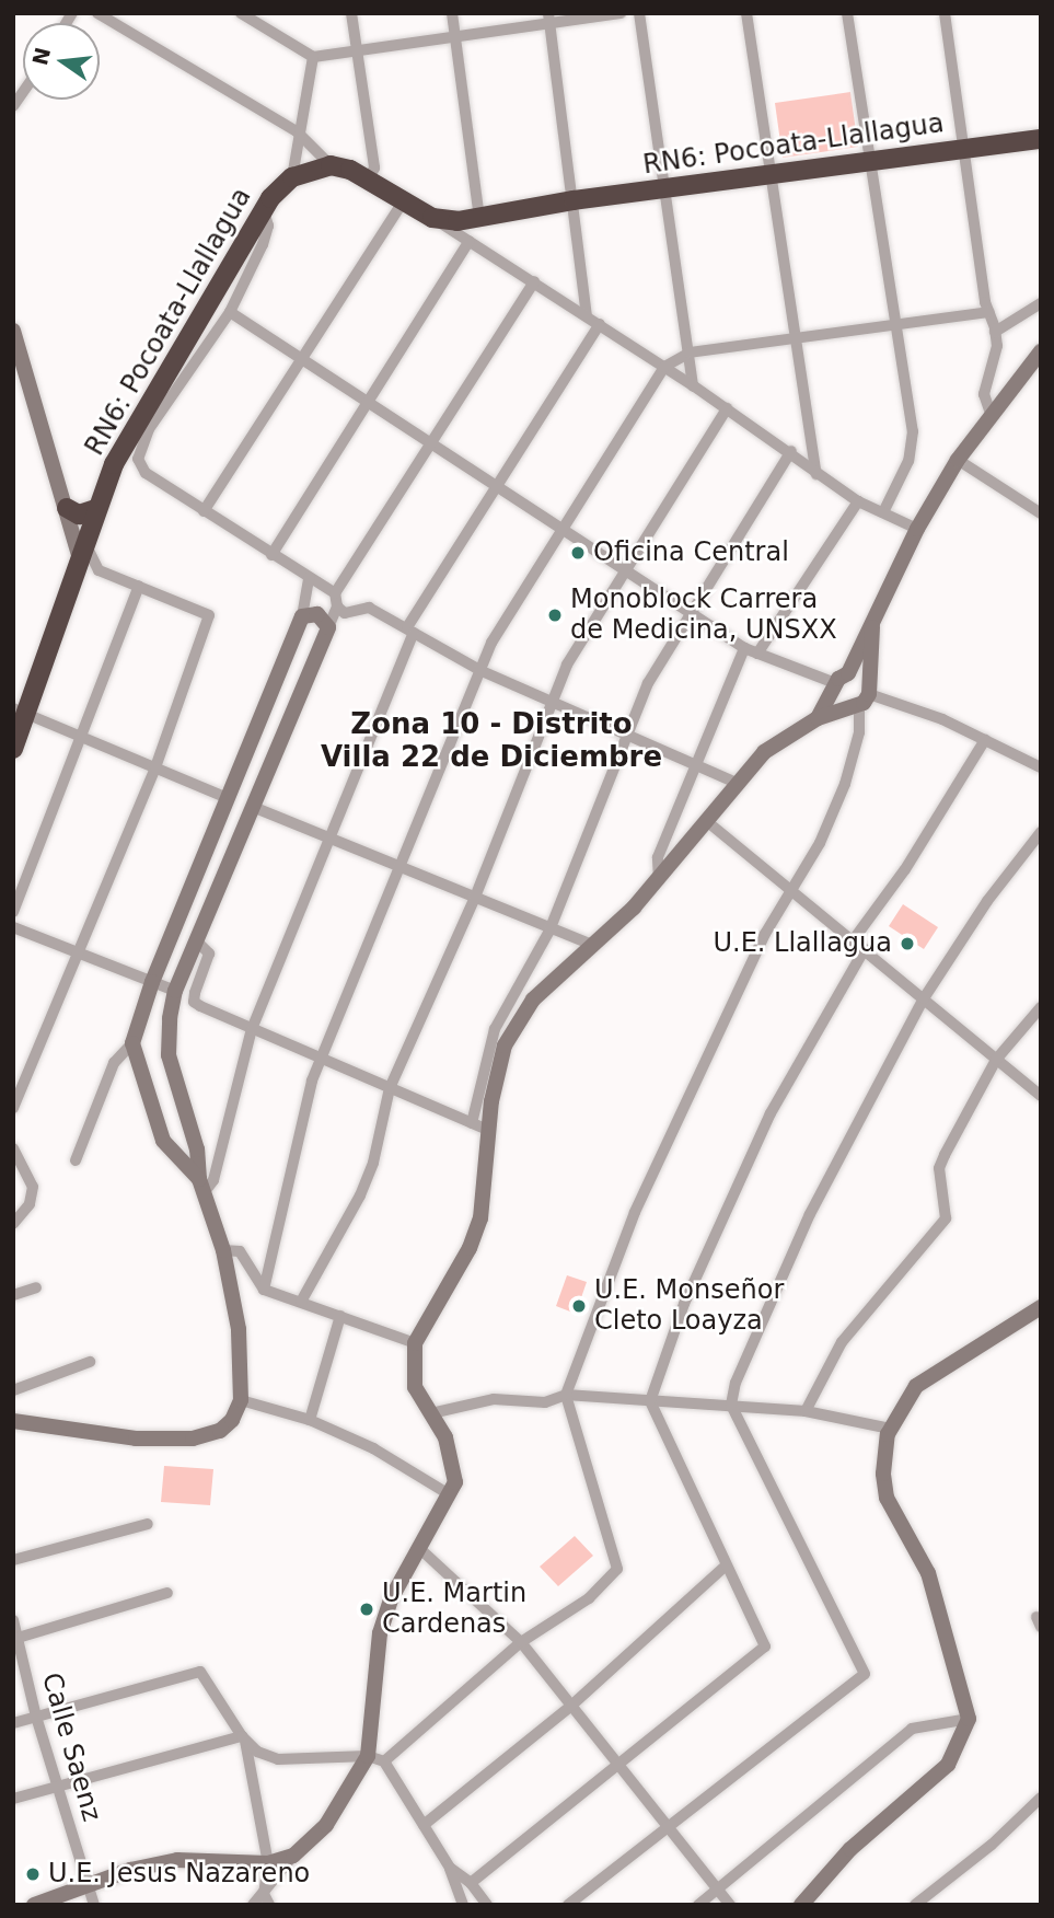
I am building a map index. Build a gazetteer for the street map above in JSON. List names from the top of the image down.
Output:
{
  "streets": {
    "highway": ["RN6: Pocoata-Llallagua"],
    "street": ["Calle Saenz"]
  },
  "districts": ["Zona 10 - Distrito Villa 22 de Diciembre"],
  "places": [
    "Oficina Central",
    "Monoblock Carrera de Medicina, UNSXX",
    "U.E. Llallagua",
    "U.E. Monseñor Cleto Loayza",
    "U.E. Martin Cardenas",
    "U.E. Jesus Nazareno"
  ],
  "north": "left"
}
